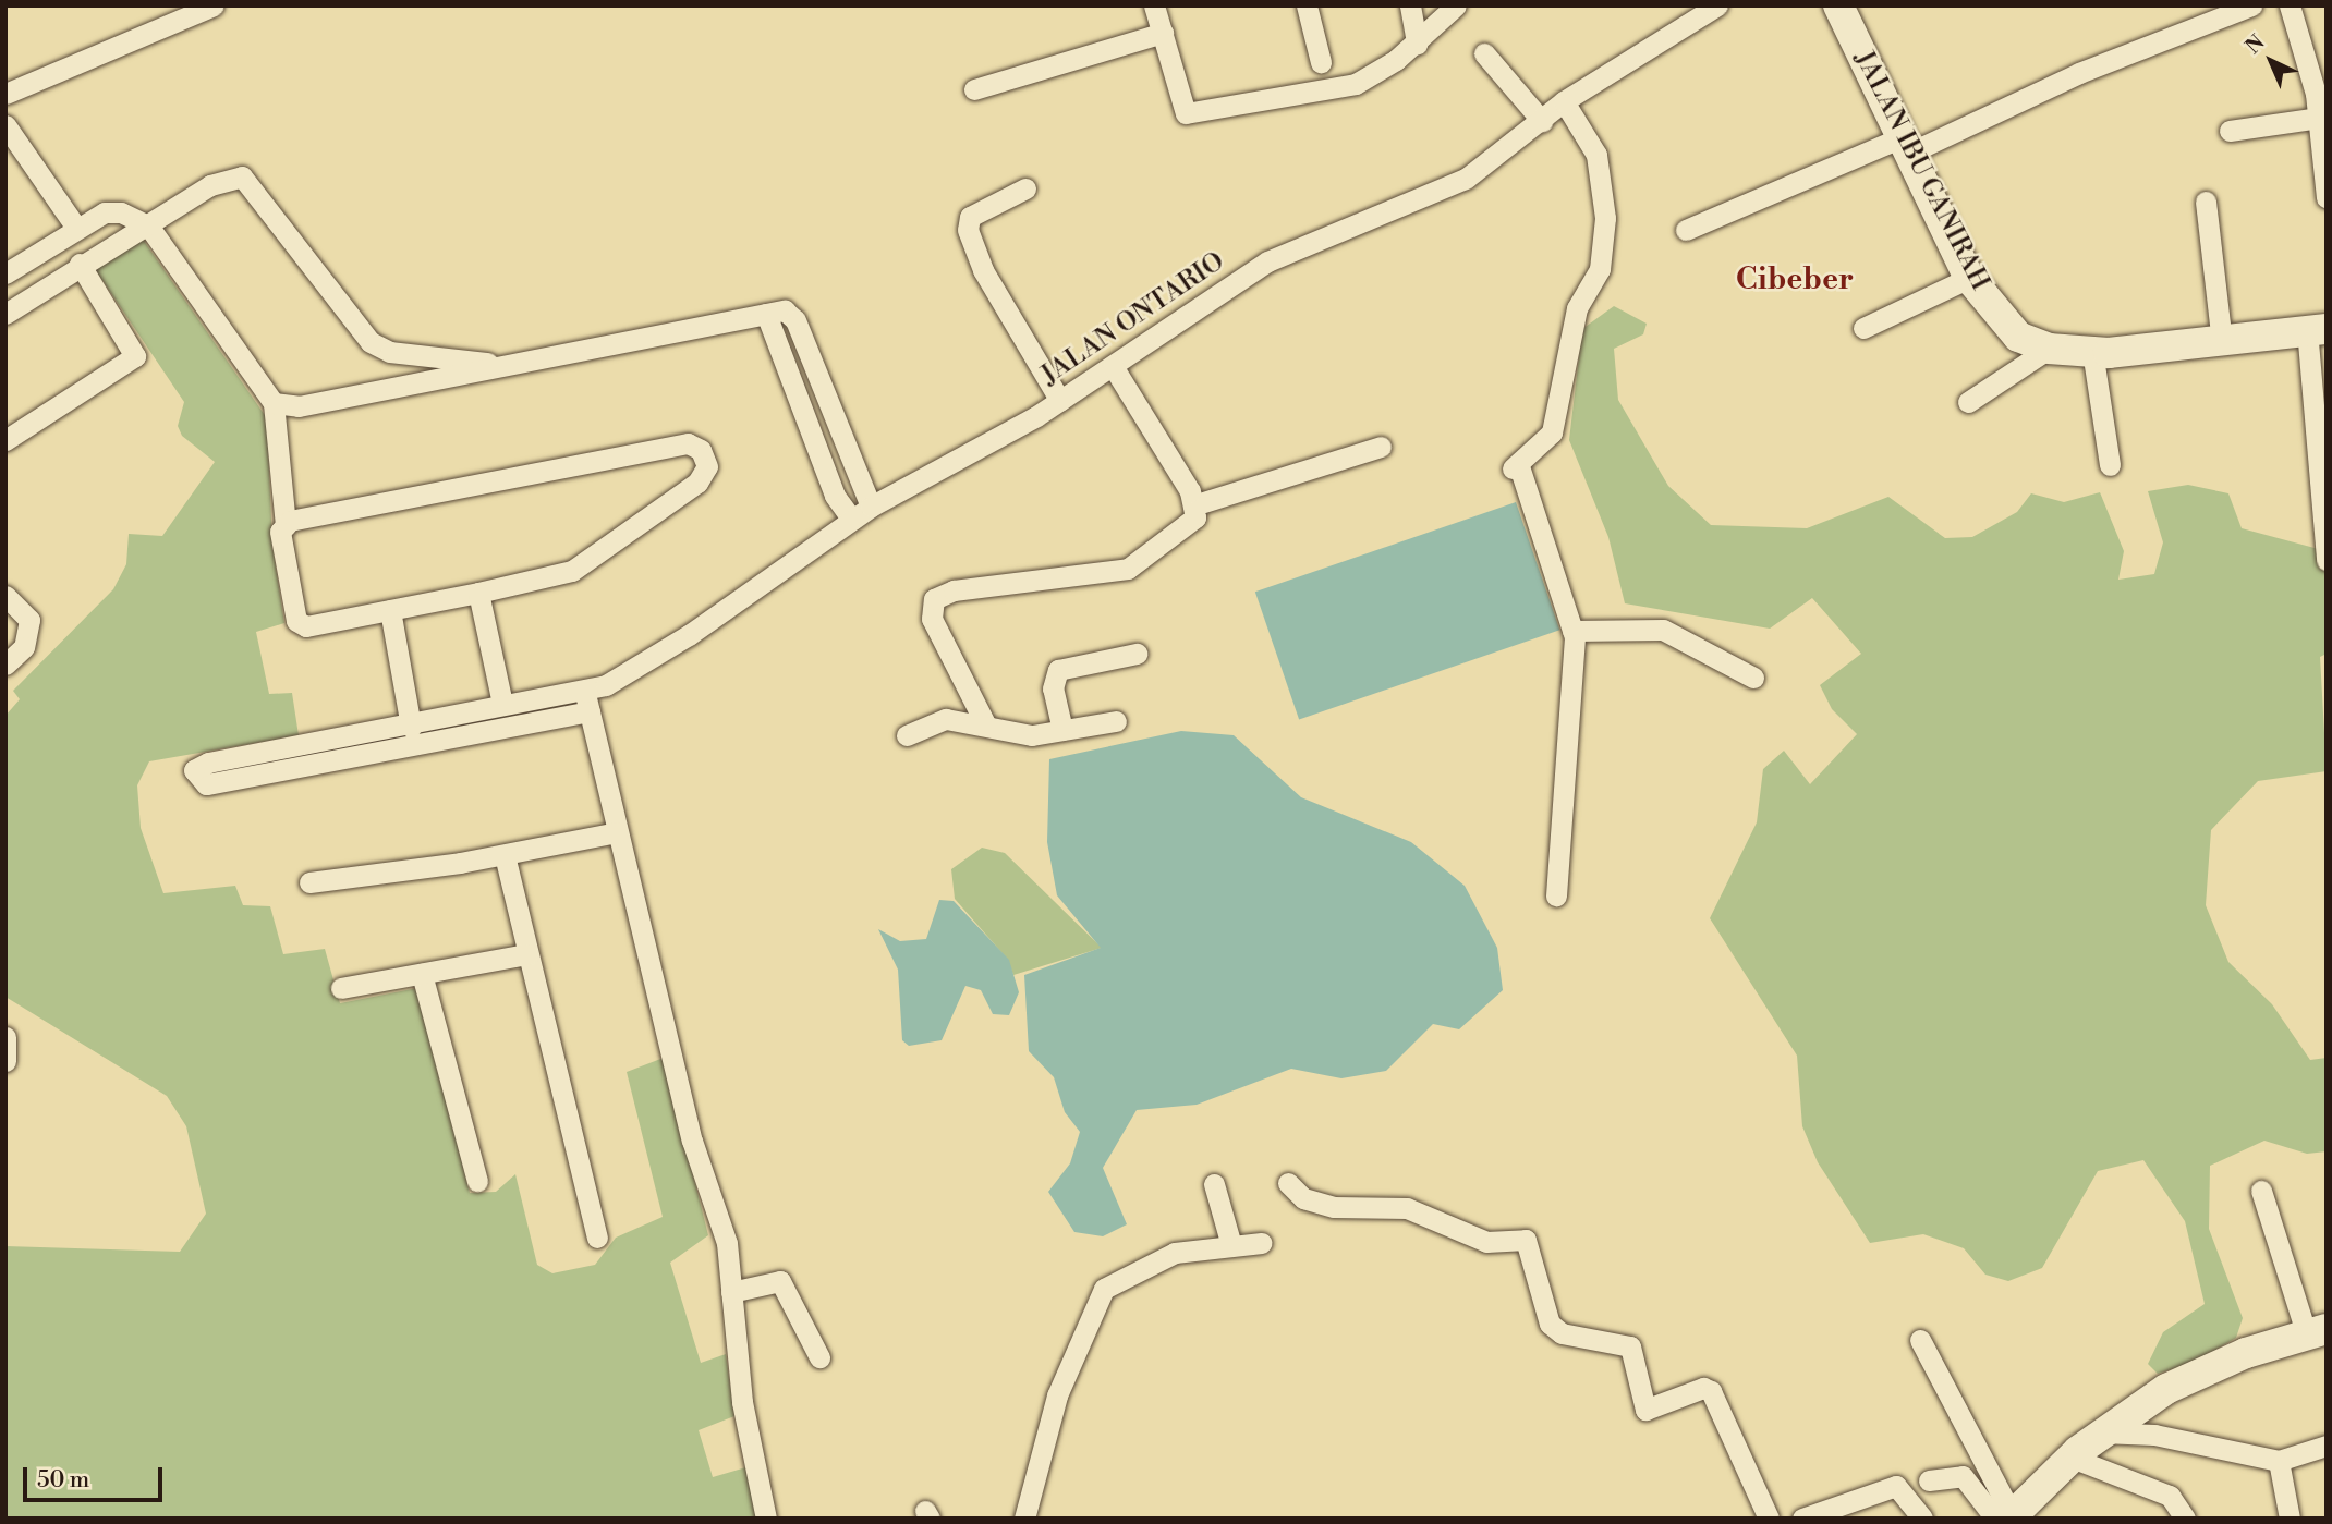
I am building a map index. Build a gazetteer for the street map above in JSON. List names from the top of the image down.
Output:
{
  "streets": {
    "main road": ["JALAN IBU GANIRAH"],
    "street": ["JALAN ONTARIO"]
  },
  "districts": ["Cibeber"],
  "scale_bar": "50 m",
  "north": "top left"
}
